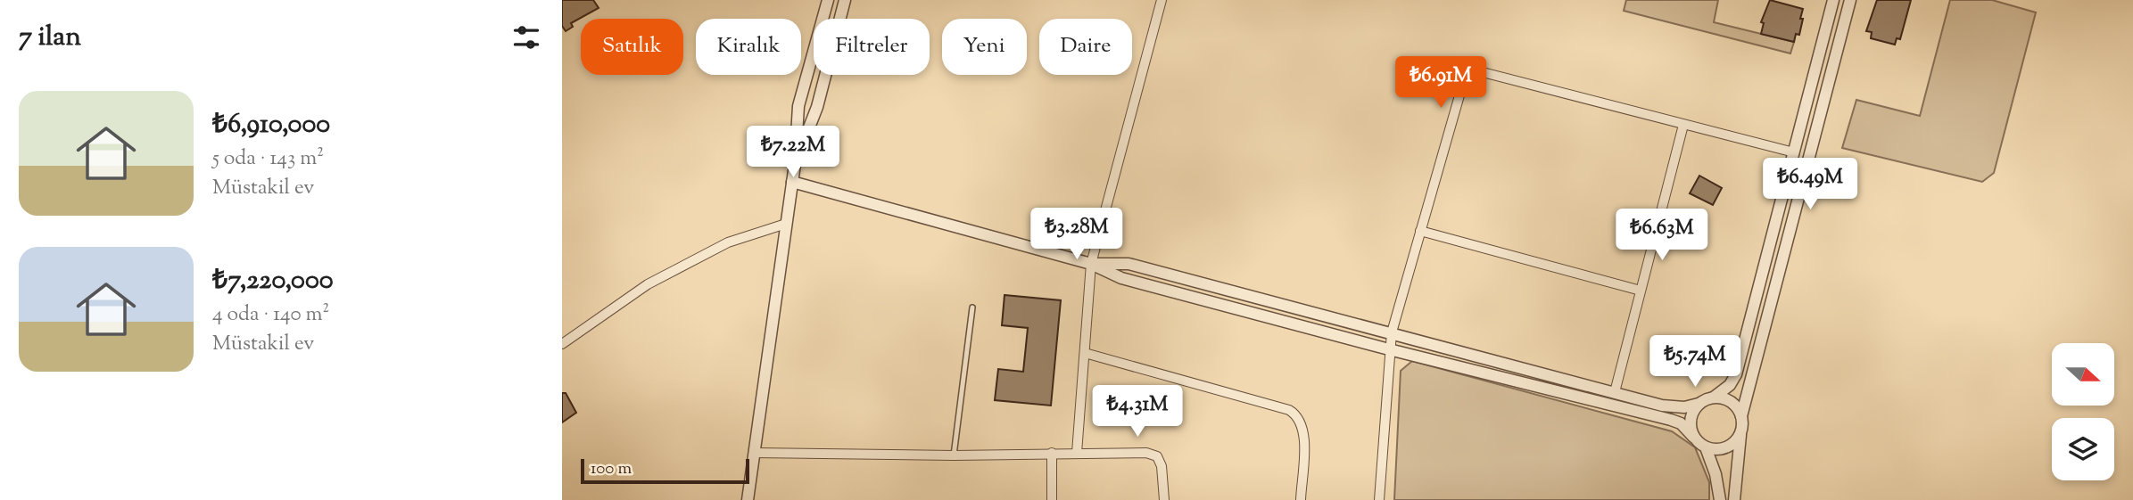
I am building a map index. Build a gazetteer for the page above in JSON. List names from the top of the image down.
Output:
{
  "scale_bar": "100 m",
  "north": "right",
  "page": {
    "heading": "7 ilan",
    "chip": [
      "Satılık",
      "Kiralık",
      "Filtreler",
      "Yeni",
      "Daire"
    ],
    "price": [
      "₺6.91M",
      "₺7.22M",
      "₺6.49M",
      "₺3.28M",
      "₺6.63M",
      "₺5.74M",
      "₺4.31M"
    ],
    "list": [
      {
        "name": "₺6,910,000",
        "note": "5 oda · 143 m² · Müstakil ev"
      },
      {
        "name": "₺7,220,000",
        "note": "4 oda · 140 m² · Müstakil ev"
      }
    ],
    "scale": "100 m"
  }
}
